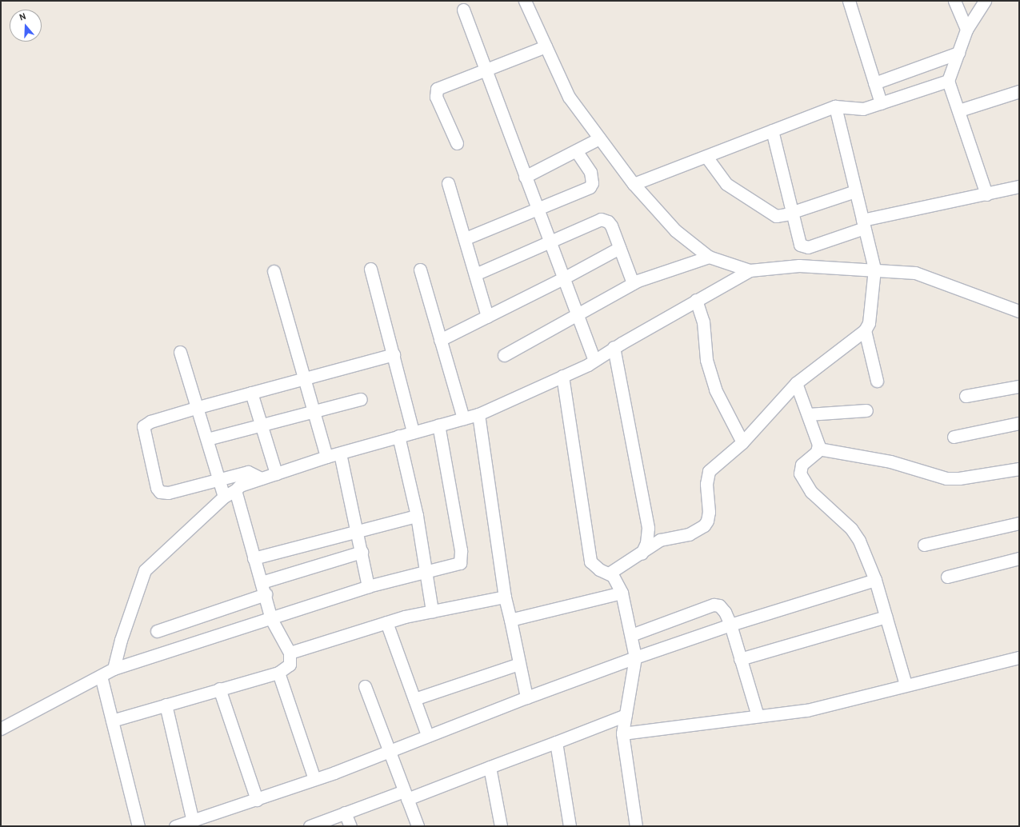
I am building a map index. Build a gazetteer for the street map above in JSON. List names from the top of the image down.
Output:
{
  "north": "top"
}
